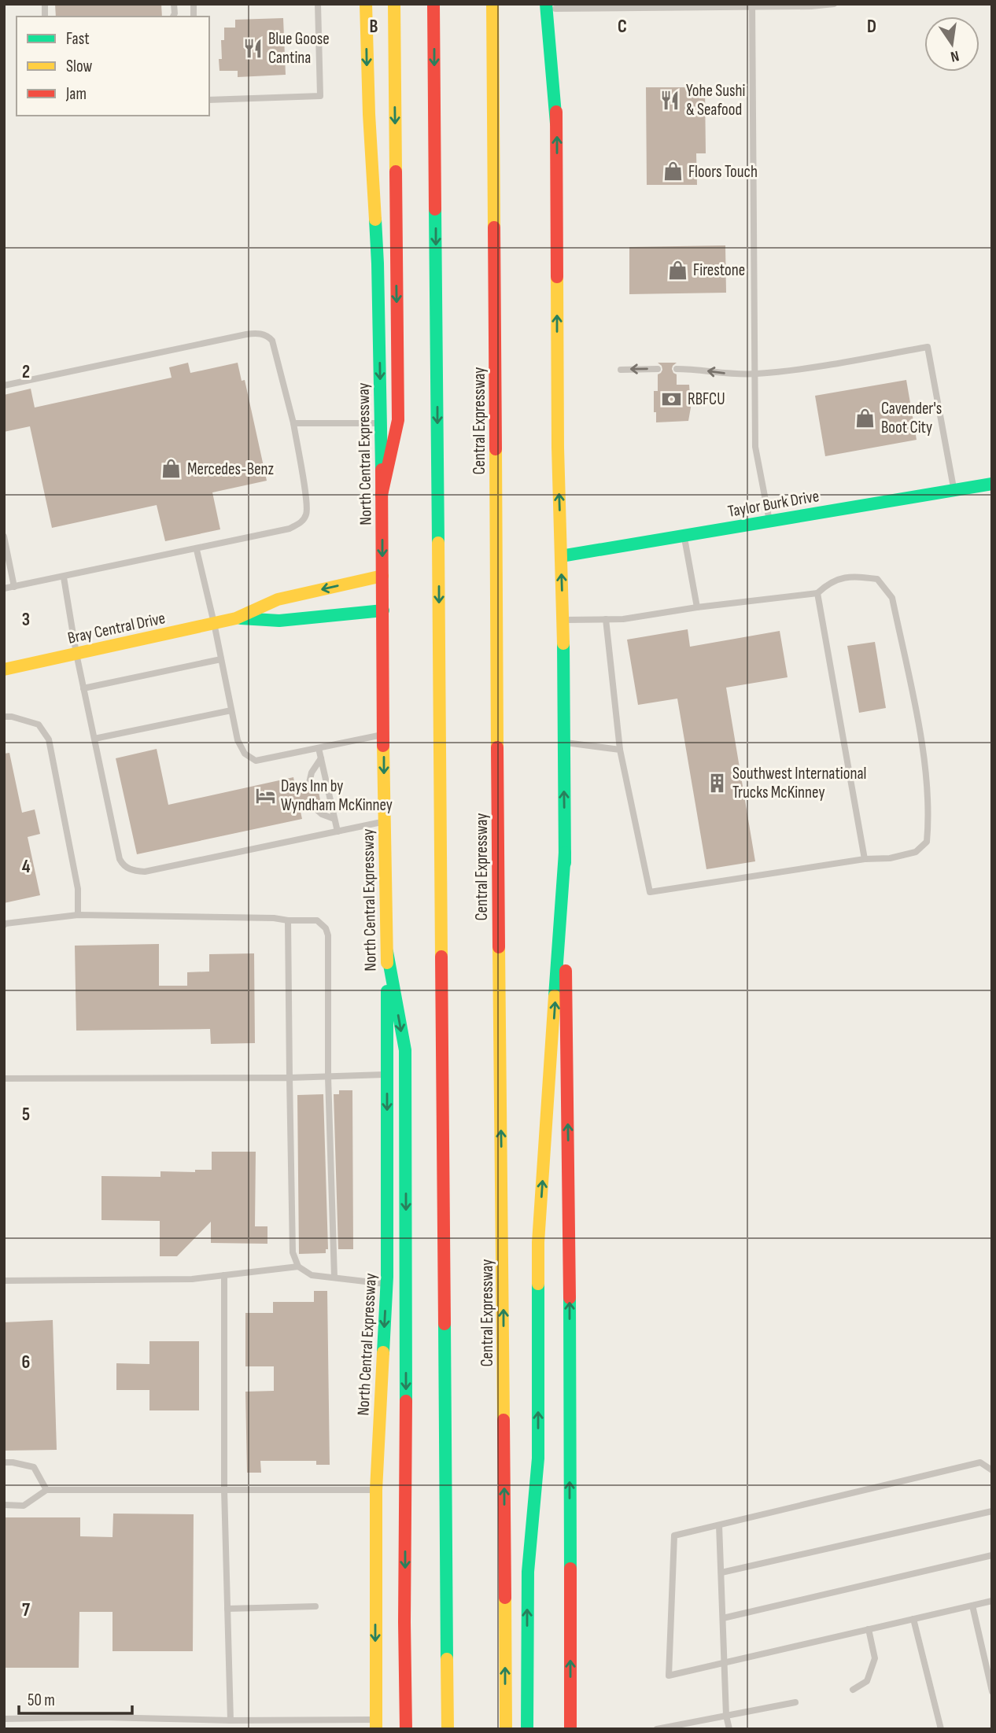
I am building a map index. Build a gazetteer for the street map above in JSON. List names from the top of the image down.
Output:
{
  "streets": {
    "main road": [
      "Central Expressway",
      "North Central Expressway",
      "Taylor Burk Drive",
      "Bray Central Drive"
    ]
  },
  "crossings": [
    ["North Central Expressway", "Bray Central Drive"]
  ],
  "places": {
    "restaurant": ["Blue Goose Cantina", "Yohe Sushi & Seafood"],
    "shop": [
      "Floors Touch",
      "Firestone",
      "Cavender's Boot City",
      "Mercedes-Benz"
    ],
    "bank": ["RBFCU"],
    "building": ["Southwest International Trucks McKinney"],
    "hotel": ["Days Inn by Wyndham McKinney"]
  },
  "legend": ["Fast", "Slow", "Jam"],
  "scale_bar": "50 m",
  "north": "bottom",
  "grid": {
    "columns": ["B", "C", "D"],
    "rows": [
      "2",
      "3",
      "4",
      "5",
      "6",
      "7"
    ]
  }
}
